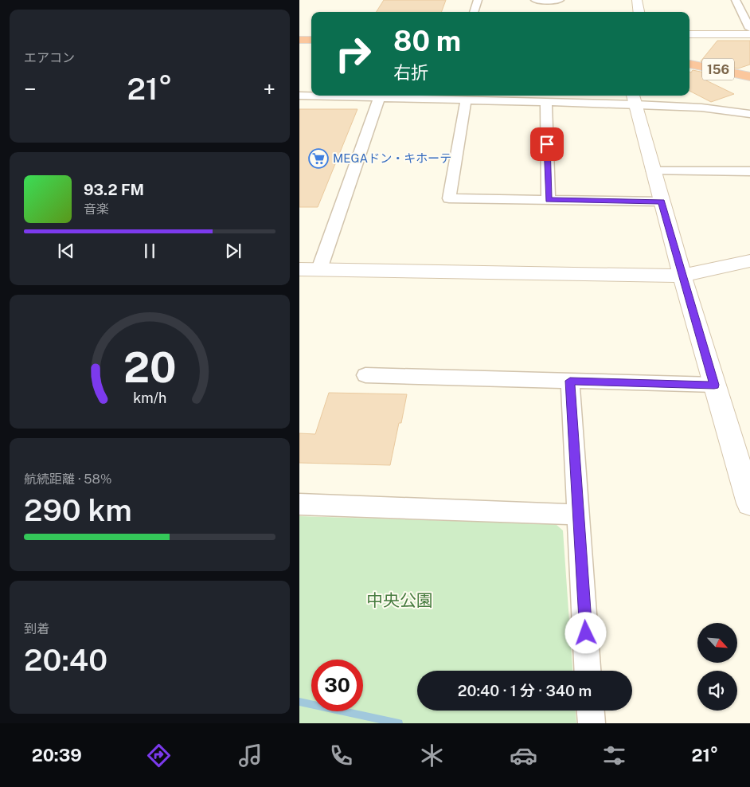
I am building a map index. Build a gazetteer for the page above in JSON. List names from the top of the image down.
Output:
{
  "streets": {
    "highway": ["156"]
  },
  "parks": ["中央公園"],
  "places": {
    "supermarket": ["MEGAドン・キホーテ"]
  },
  "north": "bottom right",
  "page": {
    "tile": [
      "エアコン",
      ["航続距離 · 58%", "290 km"],
      ["到着", "20:40"]
    ],
    "turn": ["80 m", "右折"],
    "heat": ["−", "21°", "+"],
    "song": ["93.2 FM", "音楽"],
    "limit": "30",
    "trip": "20:40 · 1 分 · 340 m",
    "tabs": ["20:39", "21°"],
    "gauge": ["20", "km/h"]
  }
}
